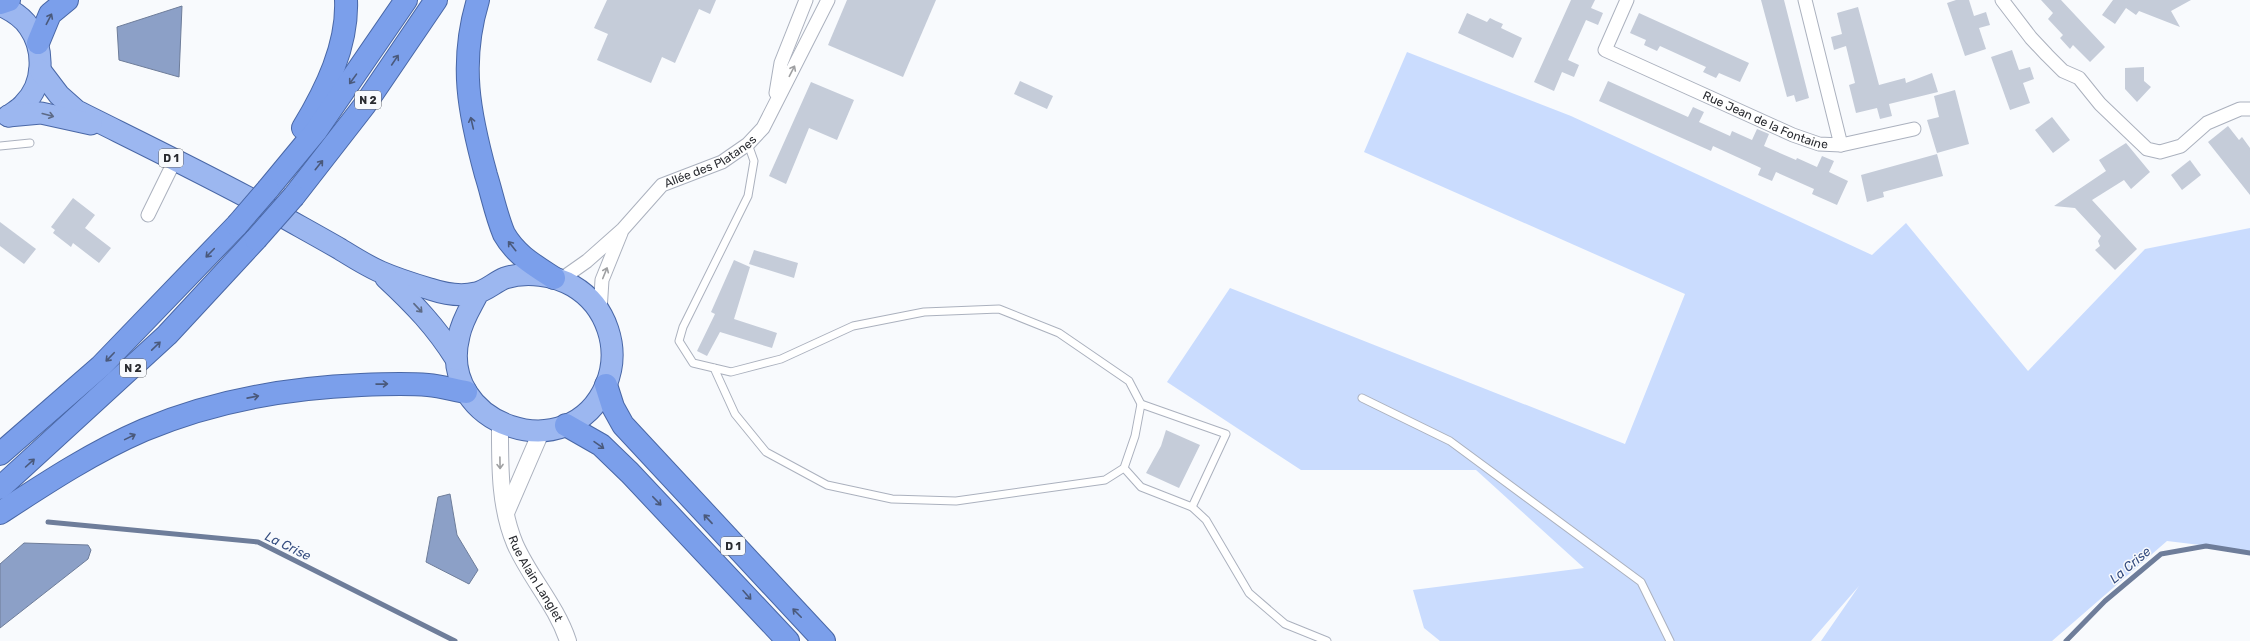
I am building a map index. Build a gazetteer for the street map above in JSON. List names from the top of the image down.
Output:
{
  "streets": {
    "highway": ["N 2", "D 1"],
    "street": ["Rue Jean de la Fontaine", "Allée des Platanes", "Rue Alain Langlet"]
  },
  "one_way": ["Rue Alain Langlet"],
  "water": ["La Crise"]
}
